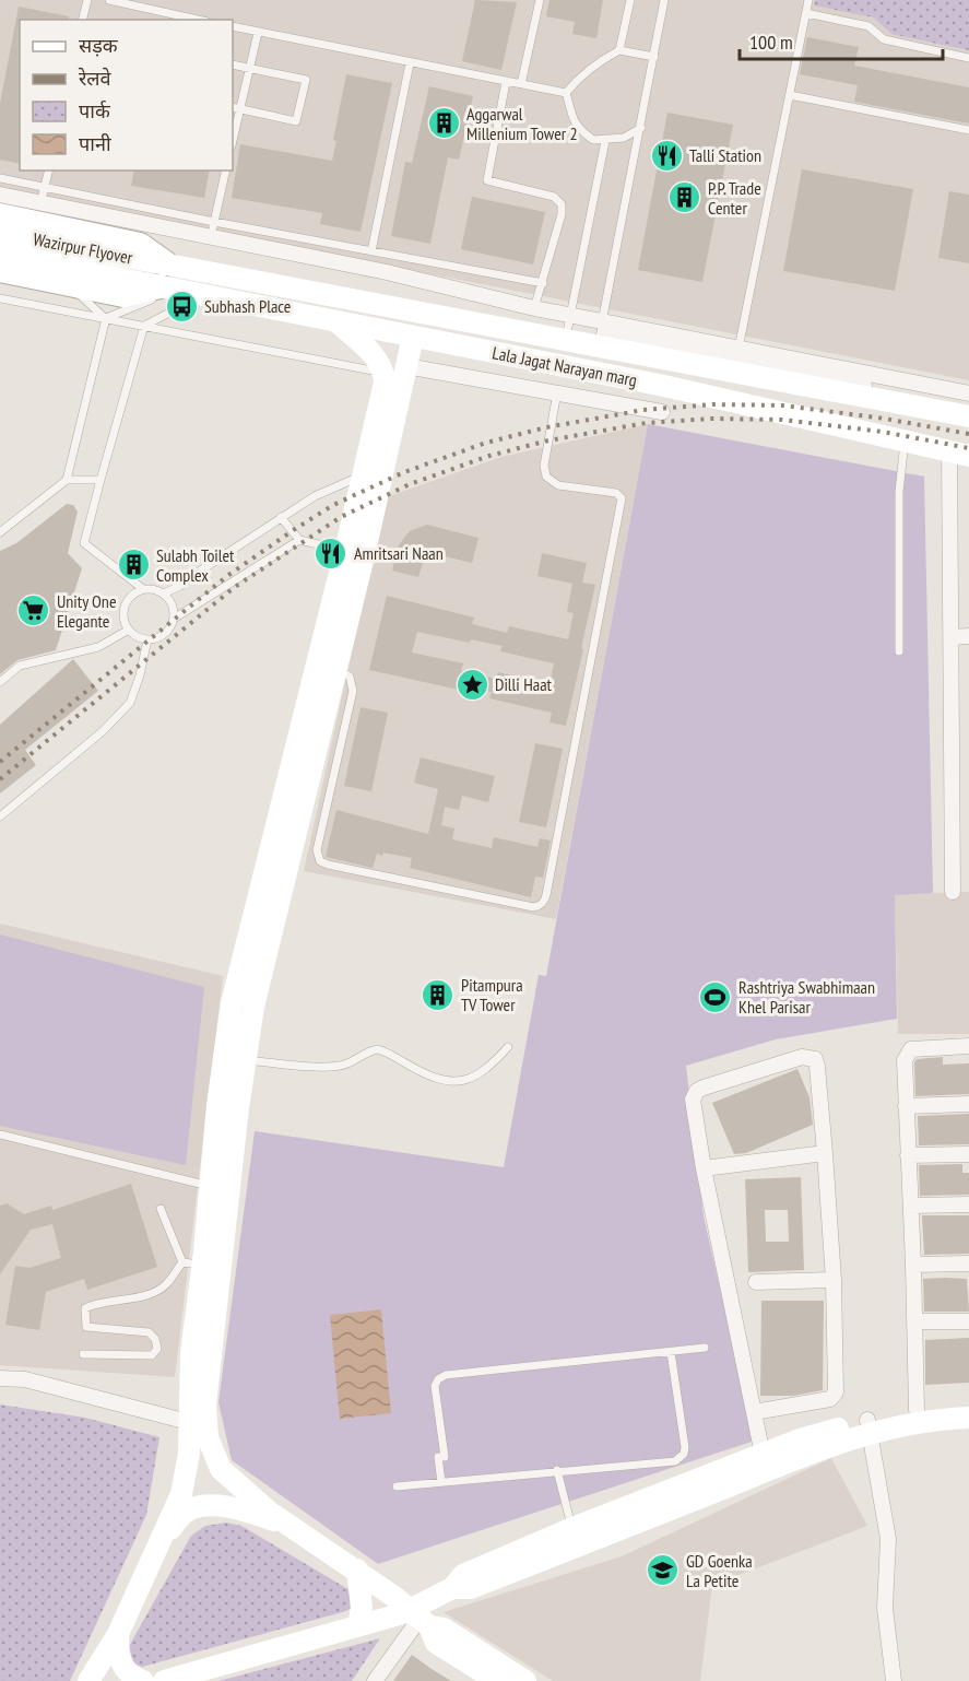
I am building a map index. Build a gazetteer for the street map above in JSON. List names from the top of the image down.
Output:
{
  "streets": {
    "street": ["Wazirpur Flyover", "Lala Jagat Narayan marg"]
  },
  "crossings": [
    ["Wazirpur Flyover", "Lala Jagat Narayan marg"]
  ],
  "places": {
    "building": [
      "Aggarwal Millenium Tower 2",
      "P.P. Trade Center",
      "Sulabh Toilet Complex",
      "Pitampura TV Tower"
    ],
    "restaurant": ["Talli Station", "Amritsari Naan"],
    "bus stop": ["Subhash Place"],
    "supermarket": ["Unity One Elegante"],
    "place": ["Dilli Haat"],
    "sports": ["Rashtriya Swabhimaan Khel Parisar"],
    "school or university": ["GD Goenka La Petite"]
  },
  "legend": [
    "सड़क",
    "रेलवे",
    "पार्क",
    "पानी"
  ],
  "scale_bar": "100 m"
}
